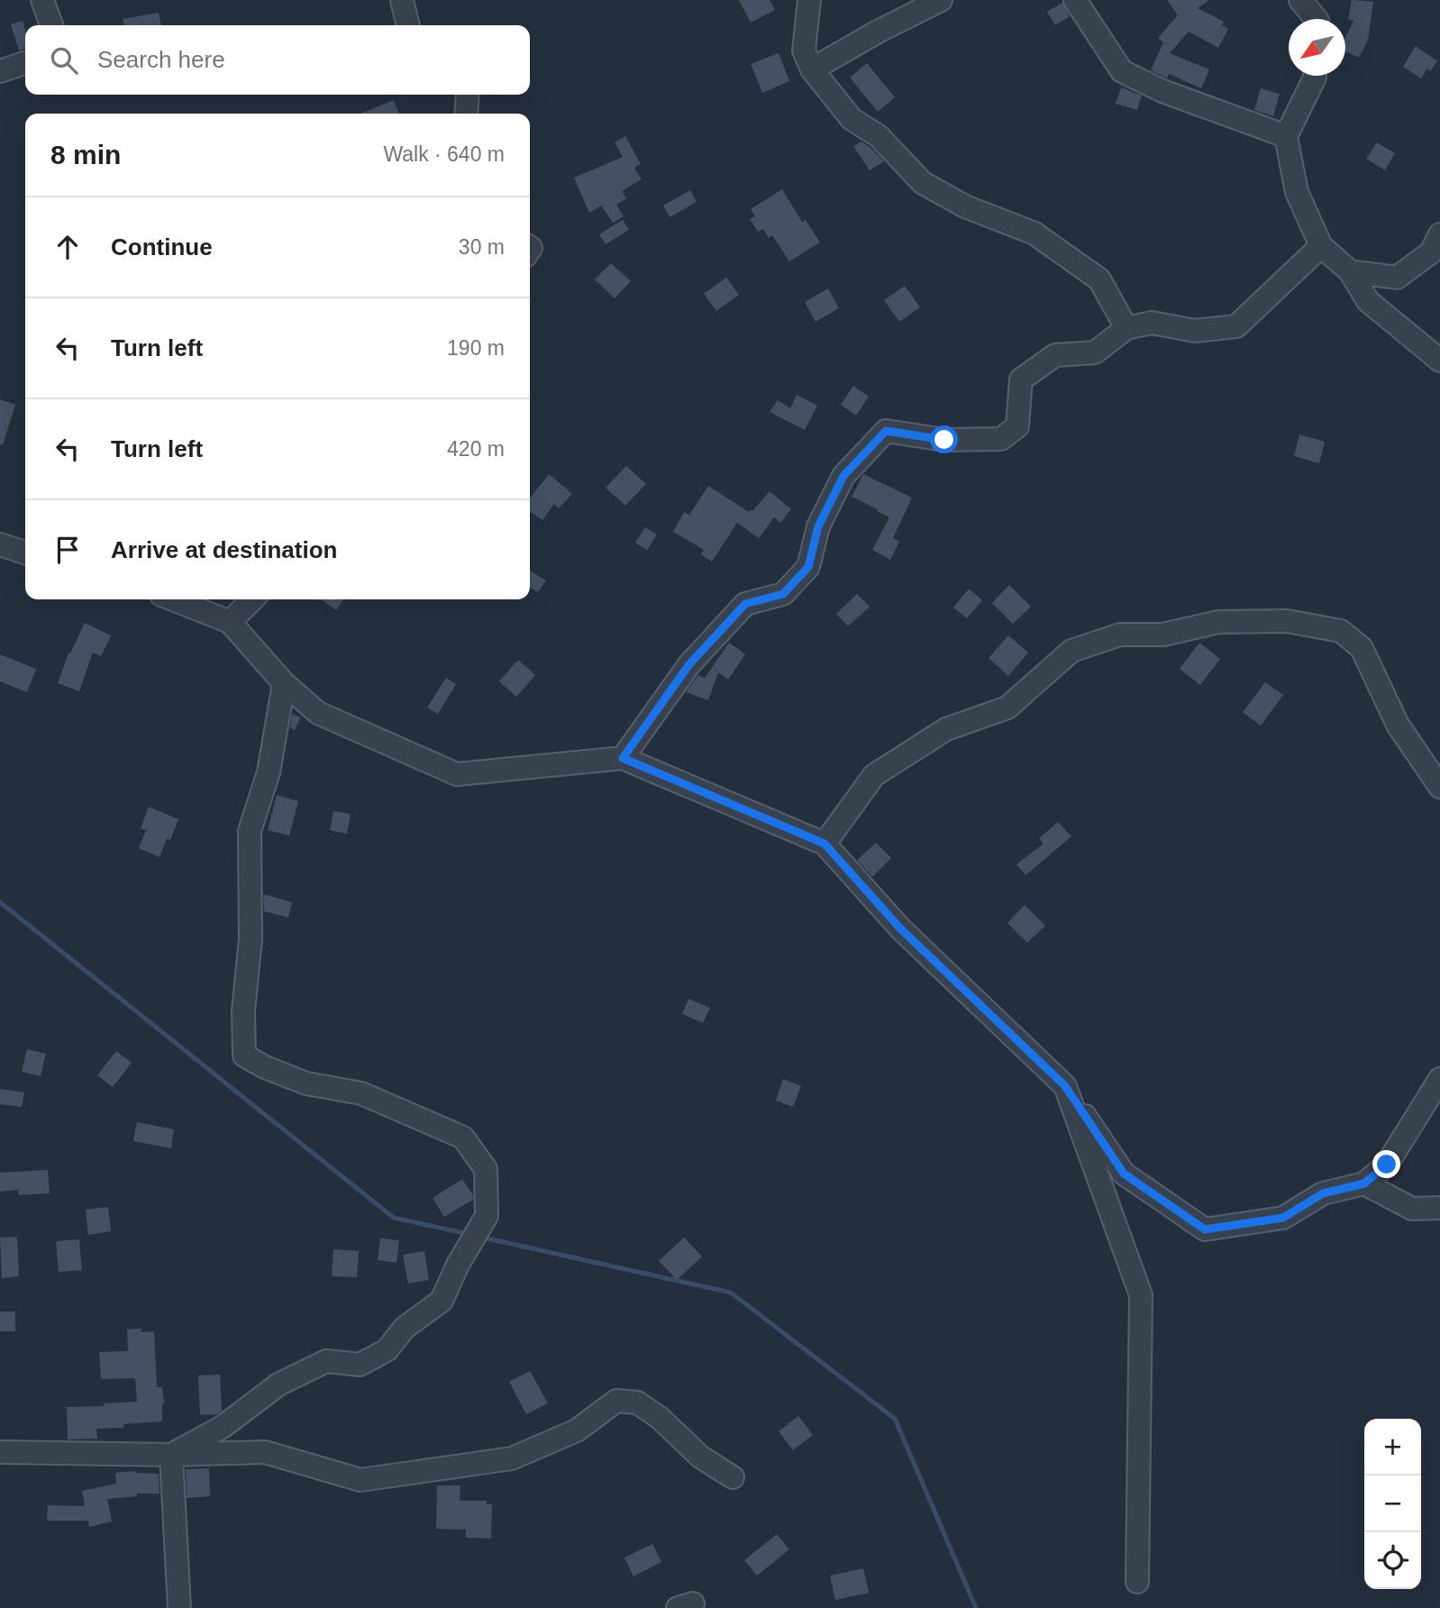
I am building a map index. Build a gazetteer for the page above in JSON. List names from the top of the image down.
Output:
{
  "north": "bottom left",
  "page": {
    "search": "Search here",
    "heading": ["8 min", "Walk · 640 m"],
    "list": [
      ["Continue", "30 m"],
      ["Turn left", "190 m"],
      ["Turn left", "420 m"],
      "Arrive at destination"
    ],
    "map_buttons": ["+", "−"]
  }
}
